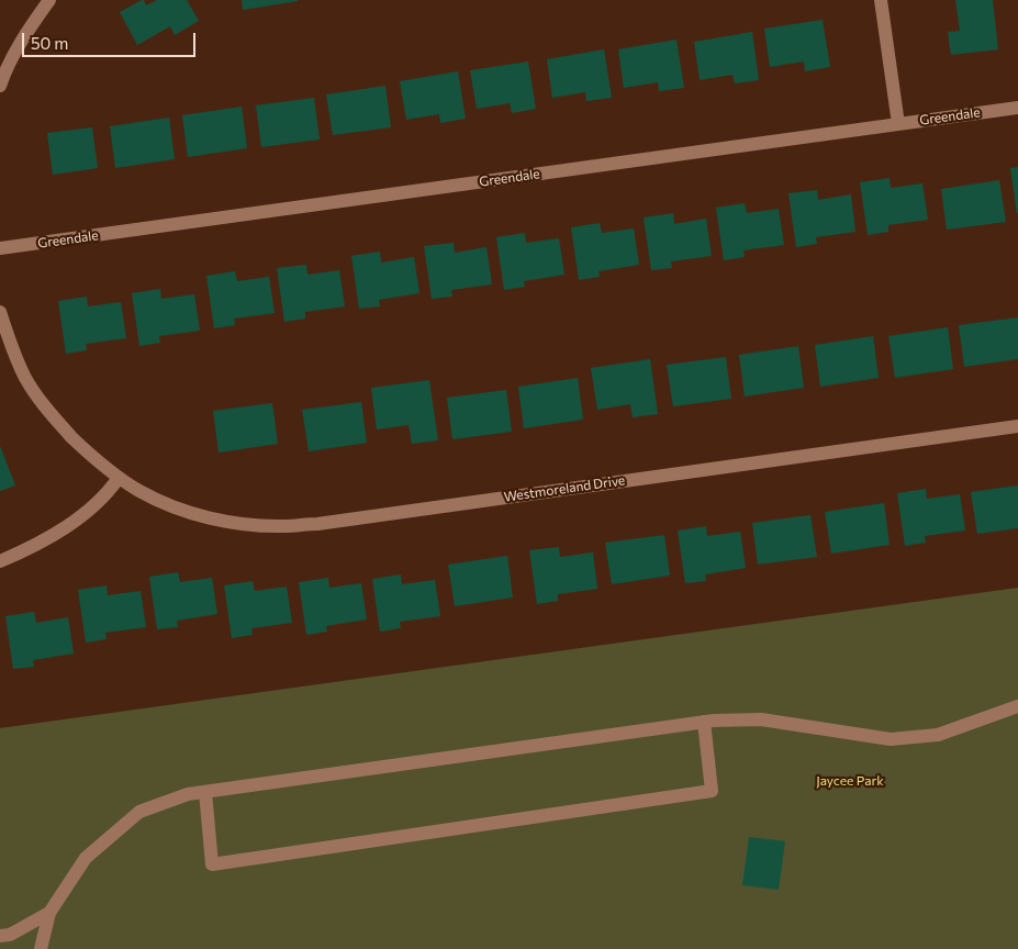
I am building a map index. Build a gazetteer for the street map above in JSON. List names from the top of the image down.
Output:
{
  "streets": {
    "street": ["Greendale", "Westmoreland Drive"]
  },
  "parks": ["Jaycee Park"],
  "scale_bar": "50 m"
}
